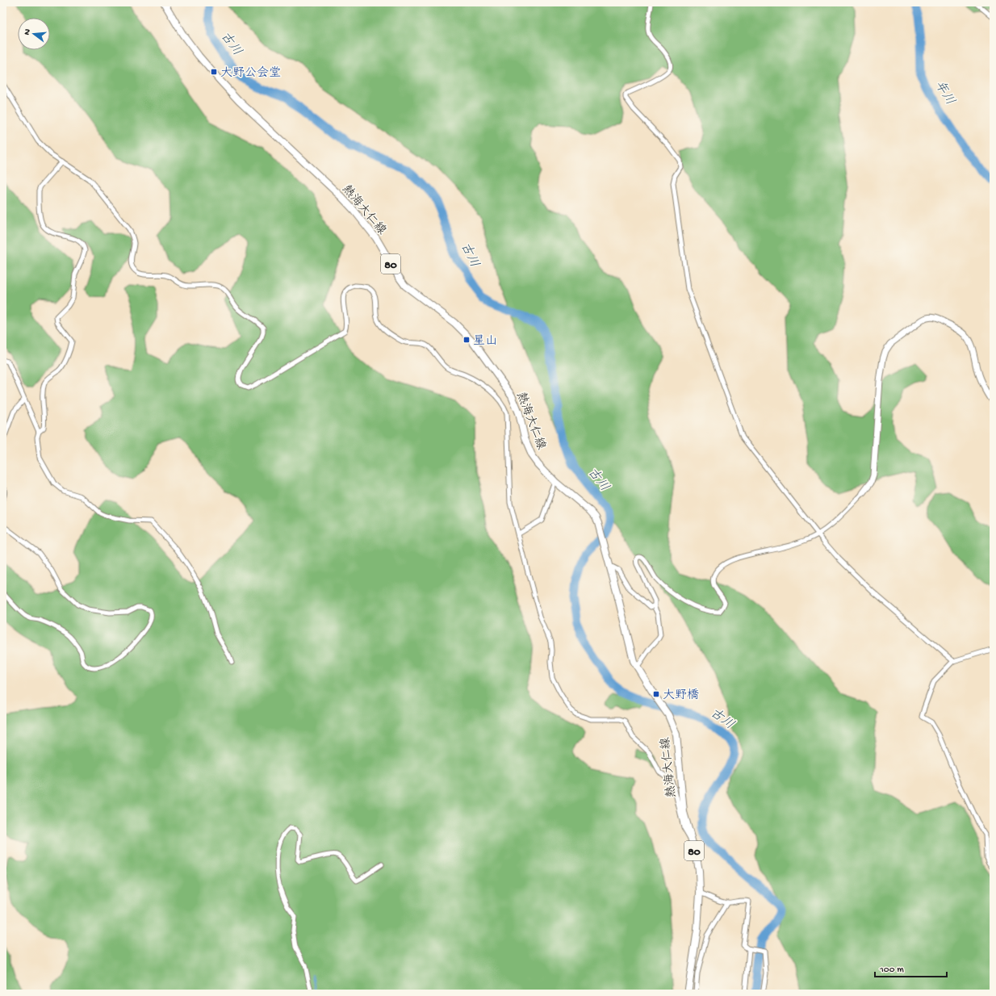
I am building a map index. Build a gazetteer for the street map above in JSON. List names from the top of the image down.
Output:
{
  "streets": {
    "main road": ["熱海大仁線", "80"]
  },
  "water": ["古川", "年川"],
  "places": {
    "transit": ["大野公会堂", "星山", "大野橋"]
  },
  "scale_bar": "100 m",
  "north": "left"
}
